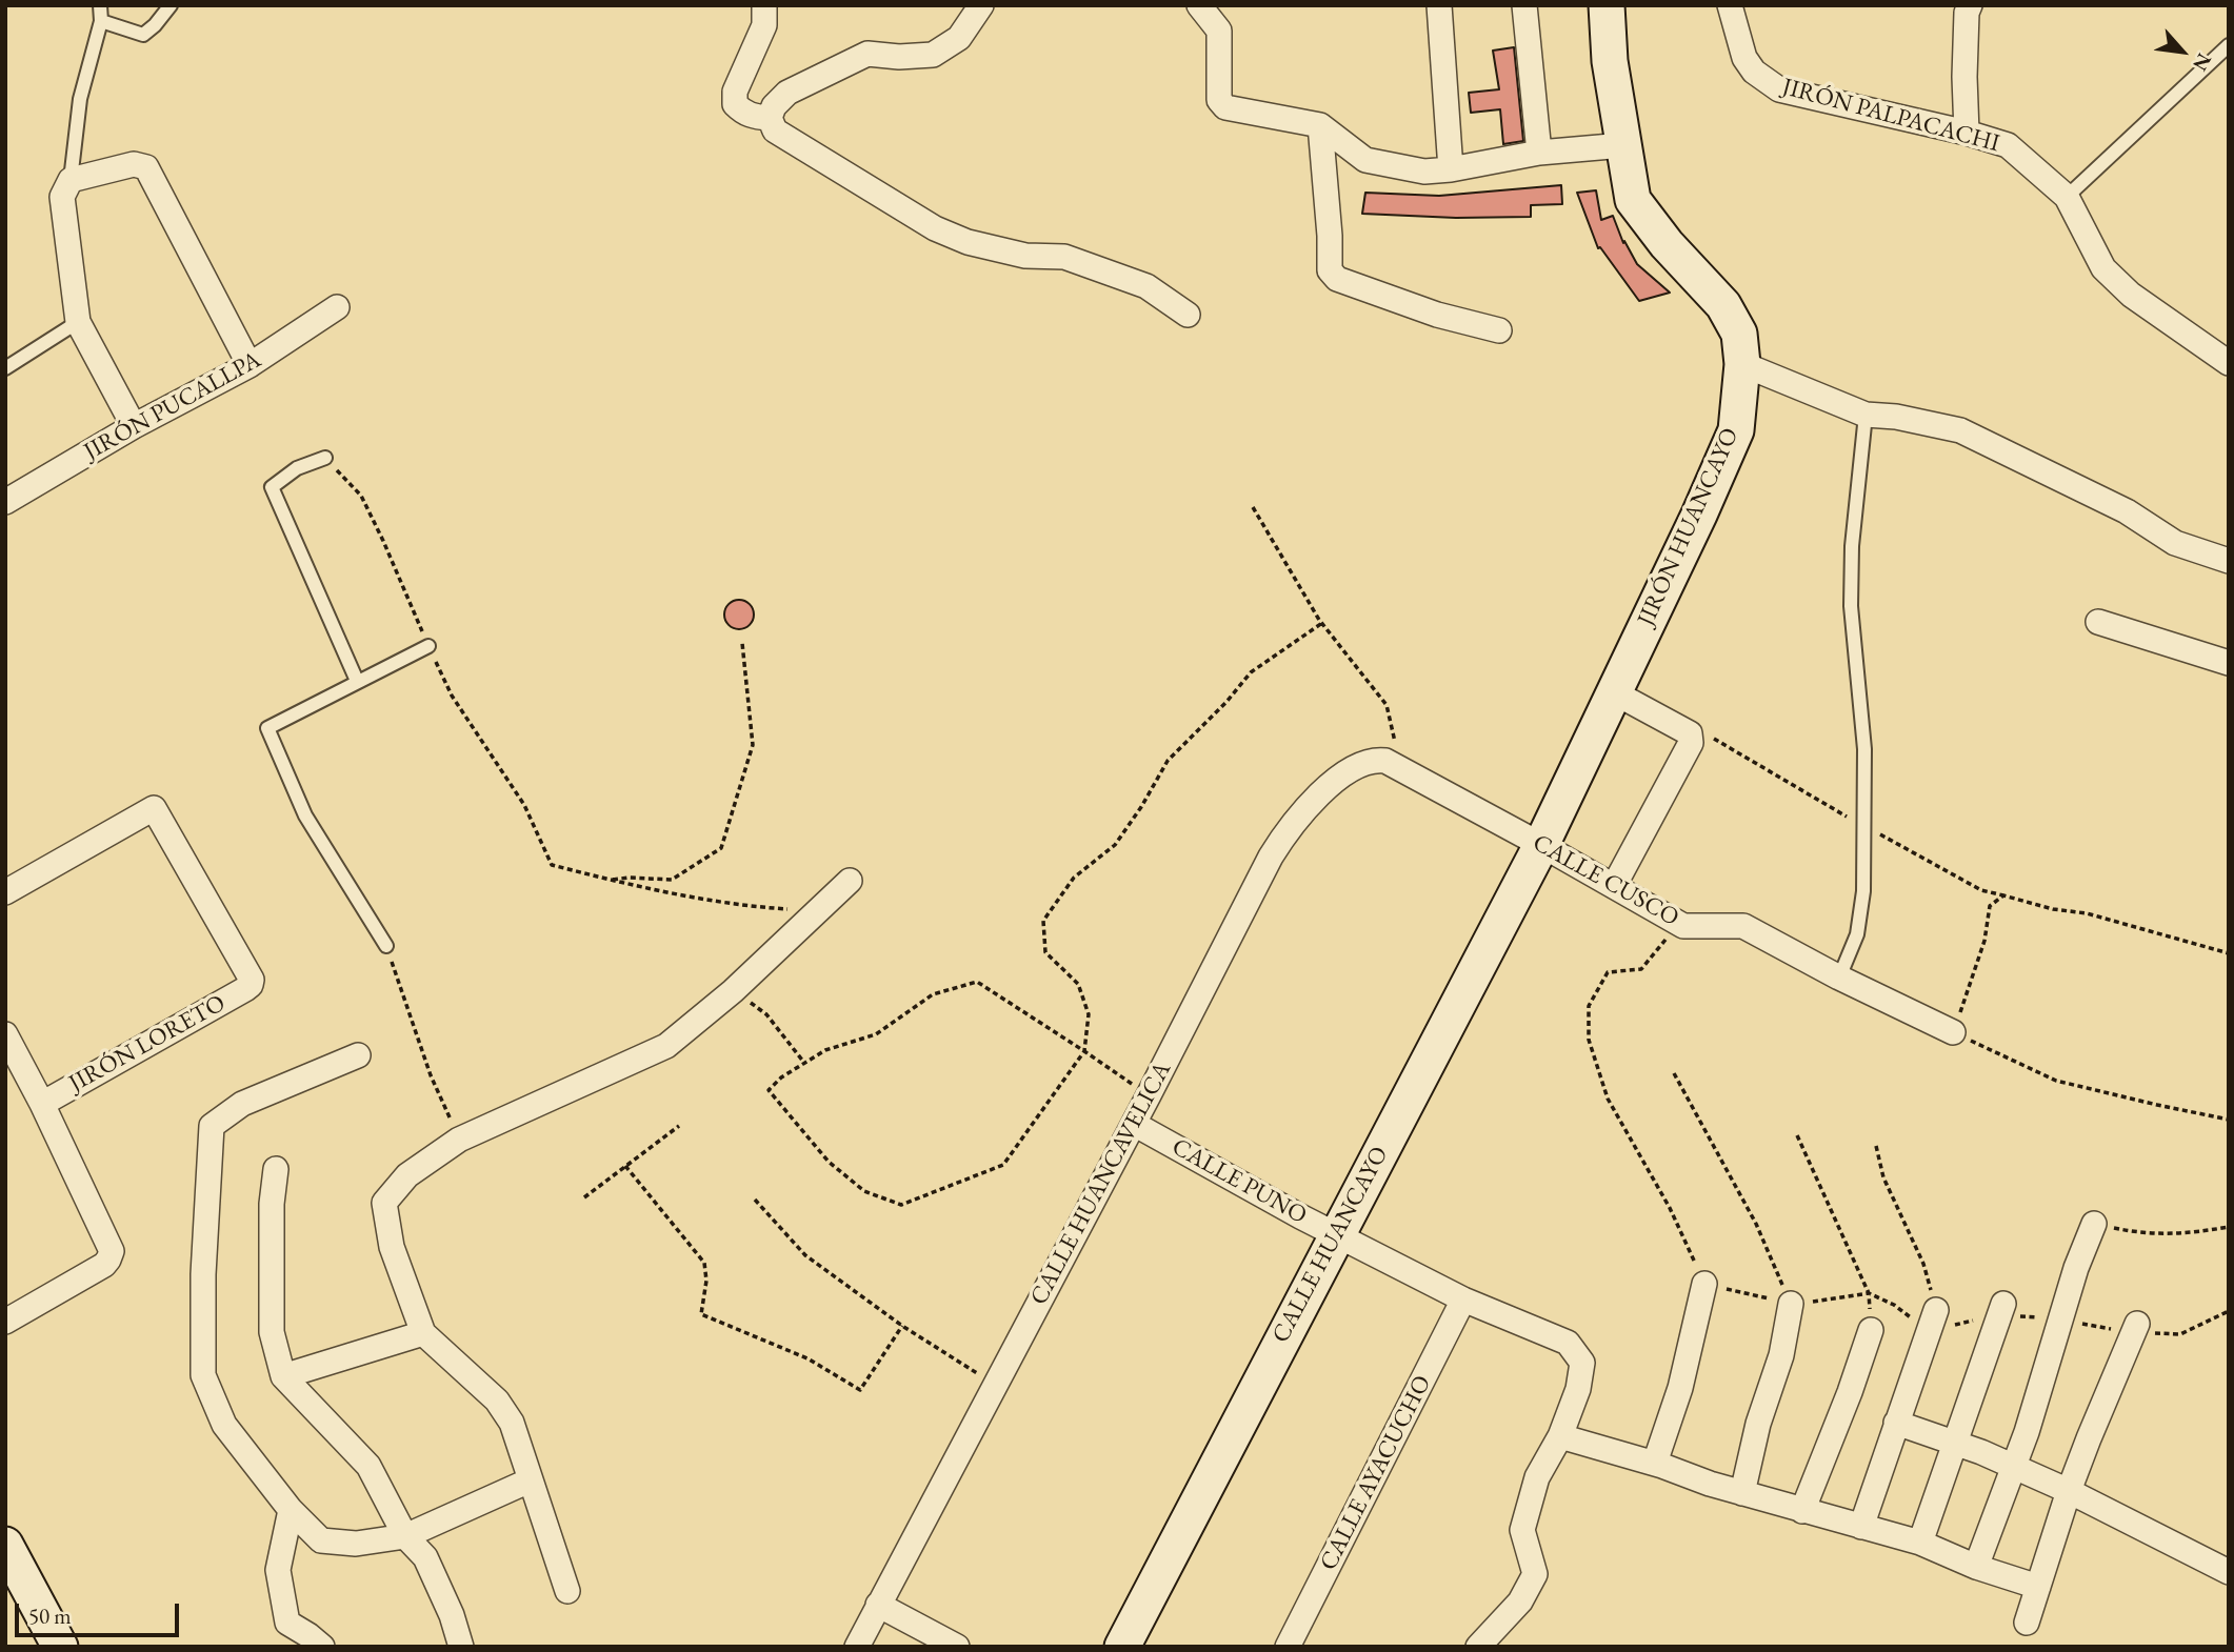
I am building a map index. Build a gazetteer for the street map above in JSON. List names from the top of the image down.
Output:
{
  "streets": {
    "street": [
      "JIRÓN PALPACACHI",
      "JIRÓN PUCALLPA",
      "JIRÓN HUANCAYO",
      "CALLE CUSCO",
      "JIRÓN LORETO",
      "CALLE PUNO",
      "CALLE HUANCAVELICA",
      "CALLE HUANCAYO",
      "CALLE AYACUCHO"
    ]
  },
  "crossings": [
    ["JIRÓN HUANCAYO", "CALLE CUSCO"],
    ["JIRÓN HUANCAYO", "CALLE HUANCAYO"],
    ["CALLE CUSCO", "CALLE HUANCAVELICA"],
    ["CALLE CUSCO", "CALLE HUANCAYO"],
    ["CALLE PUNO", "CALLE HUANCAVELICA"],
    ["CALLE PUNO", "CALLE HUANCAYO"],
    ["CALLE PUNO", "CALLE AYACUCHO"]
  ],
  "scale_bar": "50 m",
  "north": "bottom right"
}
